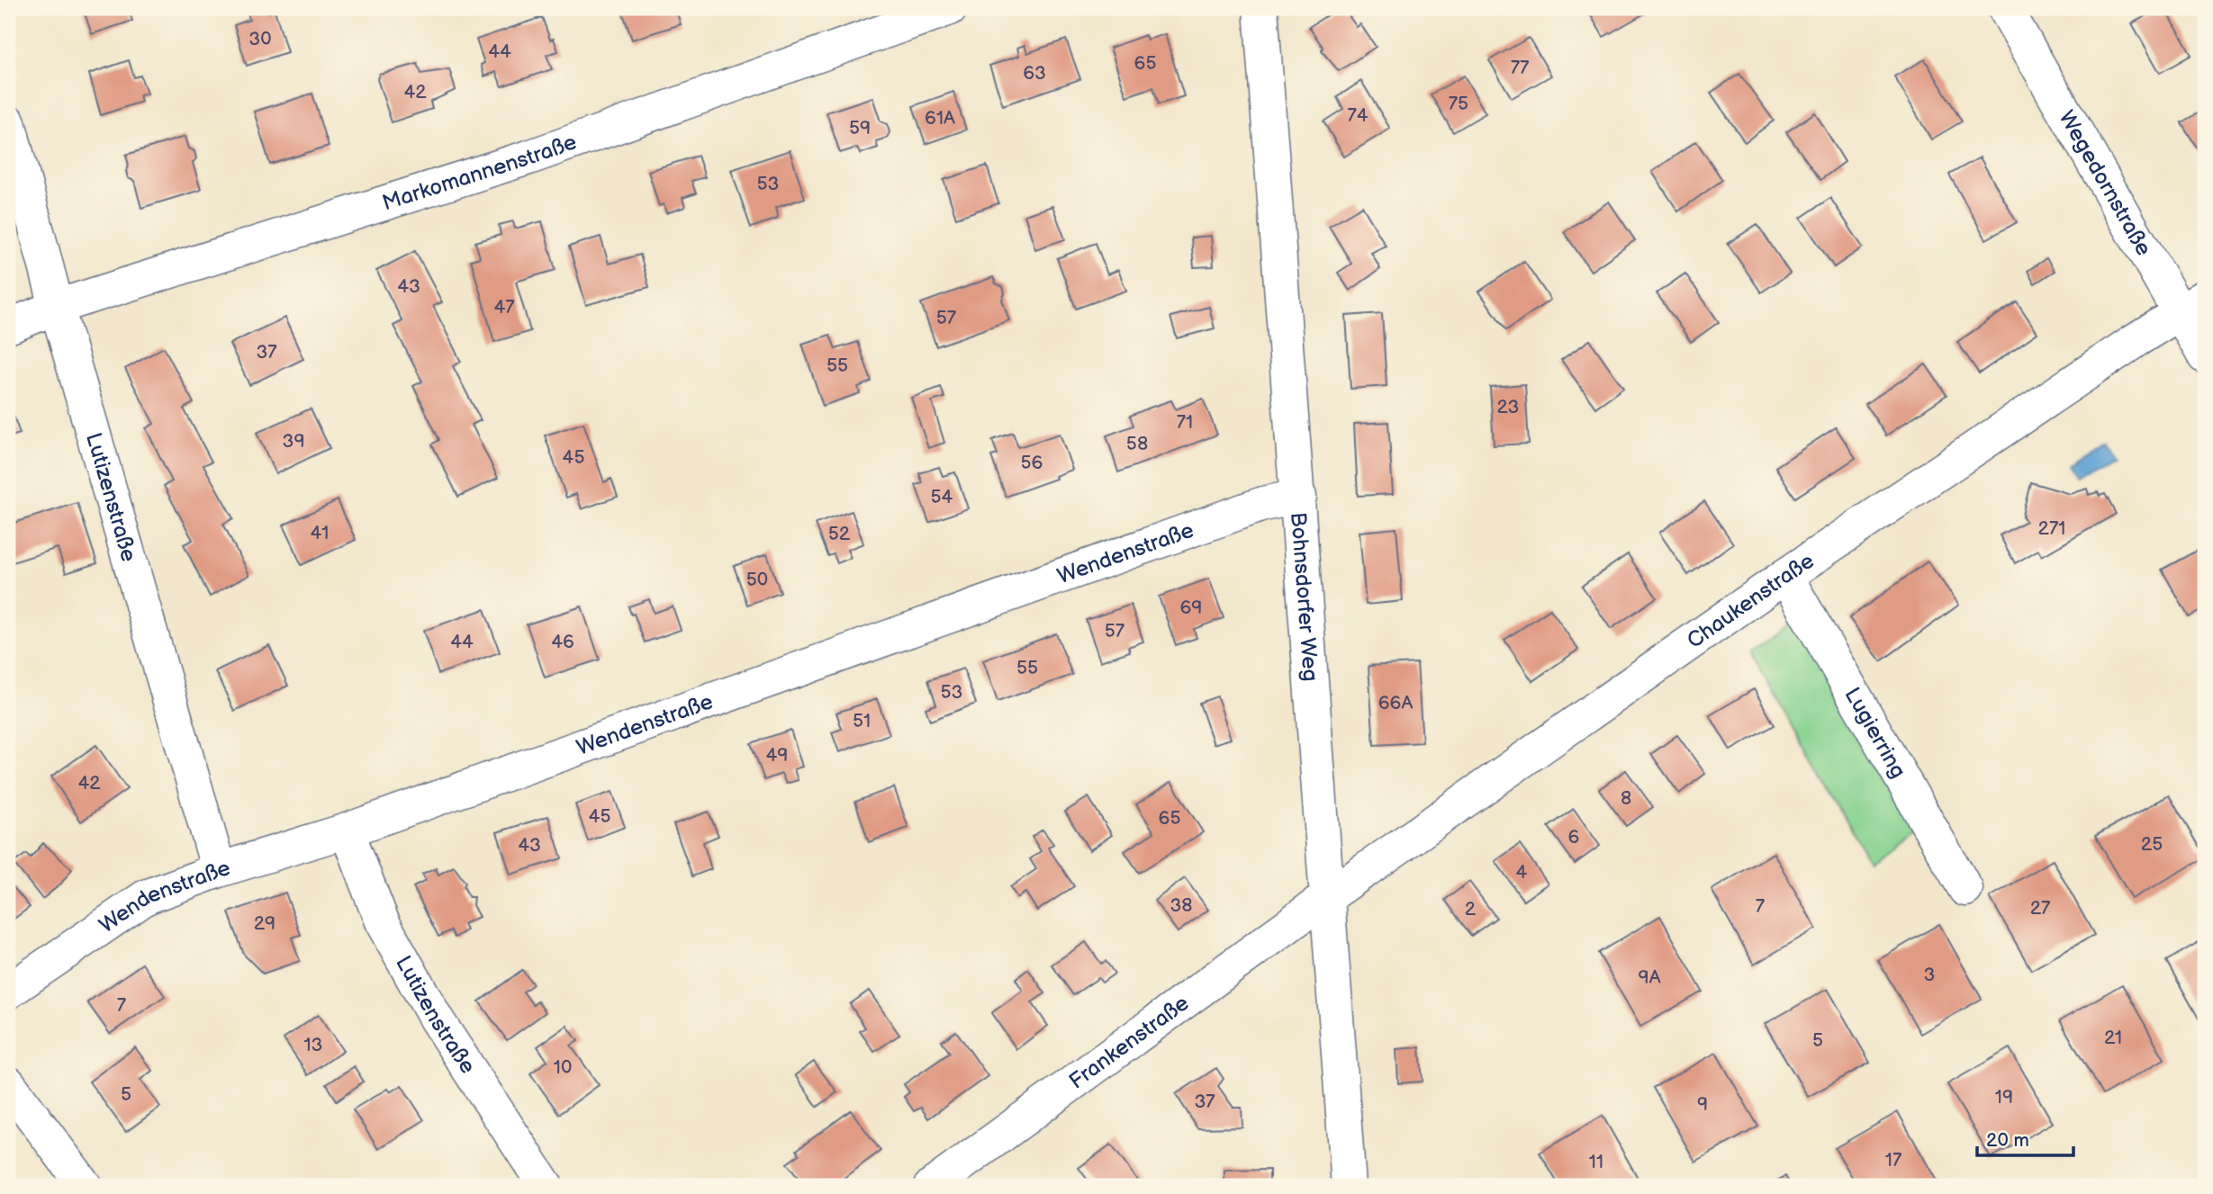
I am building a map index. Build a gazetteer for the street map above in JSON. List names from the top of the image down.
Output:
{
  "streets": {
    "street": [
      "Markomannenstraße",
      "Wegedornstraße",
      "Lutizenstraße",
      "Wendenstraße",
      "Bohnsdorfer Weg",
      "Chaukenstraße",
      "Lugierring",
      "Frankenstraße"
    ]
  },
  "crossings": [
    ["Markomannenstraße", "Lutizenstraße"],
    ["Wegedornstraße", "Chaukenstraße"],
    ["Lutizenstraße", "Wendenstraße"],
    ["Wendenstraße", "Bohnsdorfer Weg"],
    ["Bohnsdorfer Weg", "Chaukenstraße"],
    ["Bohnsdorfer Weg", "Frankenstraße"],
    ["Chaukenstraße", "Lugierring"],
    ["Chaukenstraße", "Frankenstraße"]
  ],
  "house_numbers": [
    "30",
    "44",
    "65",
    "77",
    "63",
    "42",
    "75",
    "74",
    "61A",
    "59",
    "53",
    "43",
    "47",
    "57",
    "37",
    "55",
    "23",
    "71",
    "39",
    "58",
    "45",
    "56",
    "54",
    "271",
    "41",
    "52",
    "50",
    "69",
    "57",
    "44",
    "46",
    "55",
    "53",
    "66A",
    "51",
    "49",
    "42",
    "8",
    "45",
    "65",
    "6",
    "25",
    "43",
    "4",
    "38",
    "7",
    "27",
    "2",
    "29",
    "3",
    "9A",
    "7",
    "21",
    "5",
    "13",
    "10",
    "5",
    "19",
    "37",
    "9",
    "17",
    "11"
  ],
  "scale_bar": "20 m"
}
